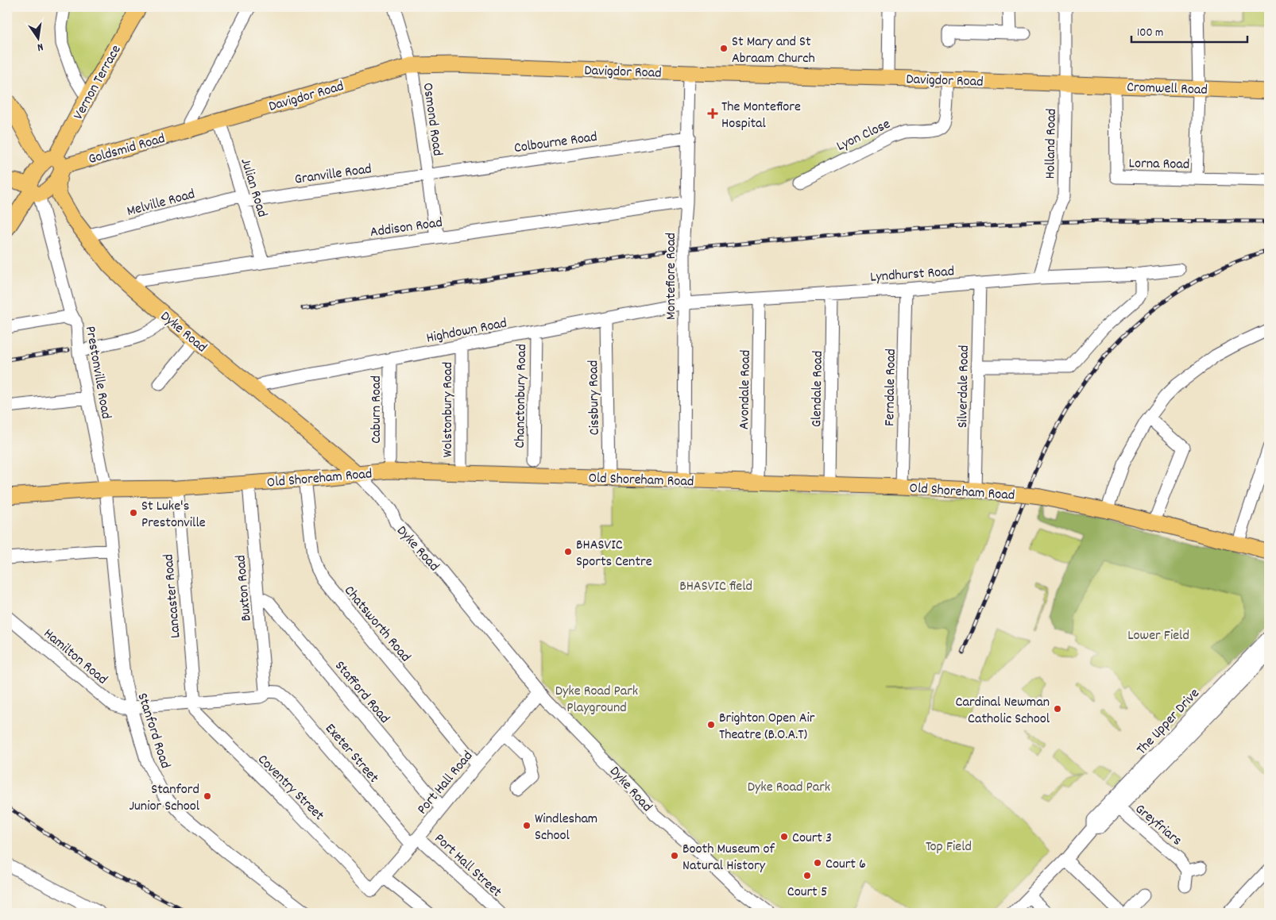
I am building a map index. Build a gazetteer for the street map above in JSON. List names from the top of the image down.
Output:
{
  "streets": {
    "main road": [
      "Davigdor Road",
      "Vernon Terrace",
      "Cromwell Road",
      "Goldsmid Road",
      "Dyke Road",
      "Old Shoreham Road"
    ],
    "street": [
      "Osmond Road",
      "Lyon Close",
      "Colbourne Road",
      "Holland Road",
      "Lorna Road",
      "Granville Road",
      "Julian Road",
      "Melville Road",
      "Addison Road",
      "Lyndhurst Road",
      "Montefiore Road",
      "Highdown Road",
      "Prestonville Road",
      "Silverdale Road",
      "Ferndale Road",
      "Glendale Road",
      "Avondale Road",
      "Chanctonbury Road",
      "Cissbury Road",
      "Caburn Road",
      "Wolstonbury Road",
      "Buxton Road",
      "Lancaster Road",
      "Chatsworth Road",
      "Hamilton Road",
      "Stafford Road",
      "The Upper Drive",
      "Stanford Road",
      "Exeter Street",
      "Port Hall Road",
      "Coventry Street",
      "Greyfriars",
      "Port Hall Street"
    ]
  },
  "crossings": [
    ["Davigdor Road", "Cromwell Road"],
    ["Davigdor Road", "Osmond Road"],
    ["Davigdor Road", "Lyon Close"],
    ["Davigdor Road", "Holland Road"],
    ["Davigdor Road", "Goldsmid Road"],
    ["Davigdor Road", "Julian Road"],
    ["Davigdor Road", "Montefiore Road"],
    ["Vernon Terrace", "Goldsmid Road"],
    ["Vernon Terrace", "Dyke Road"],
    ["Cromwell Road", "Holland Road"],
    ["Cromwell Road", "Lorna Road"],
    ["Osmond Road", "Colbourne Road"],
    ["Osmond Road", "Granville Road"],
    ["Osmond Road", "Addison Road"],
    ["Colbourne Road", "Granville Road"],
    ["Colbourne Road", "Montefiore Road"],
    ["Holland Road", "Lyndhurst Road"],
    ["Goldsmid Road", "Dyke Road"],
    ["Granville Road", "Julian Road"],
    ["Granville Road", "Melville Road"],
    ["Julian Road", "Melville Road"],
    ["Julian Road", "Addison Road"],
    ["Melville Road", "Dyke Road"],
    ["Addison Road", "Montefiore Road"],
    ["Addison Road", "Dyke Road"],
    ["Lyndhurst Road", "Montefiore Road"],
    ["Lyndhurst Road", "Highdown Road"],
    ["Lyndhurst Road", "Silverdale Road"],
    ["Lyndhurst Road", "Ferndale Road"],
    ["Lyndhurst Road", "Glendale Road"],
    ["Lyndhurst Road", "Avondale Road"],
    ["Montefiore Road", "Highdown Road"],
    ["Montefiore Road", "Old Shoreham Road"],
    ["Highdown Road", "Dyke Road"],
    ["Highdown Road", "Chanctonbury Road"],
    ["Highdown Road", "Cissbury Road"],
    ["Highdown Road", "Caburn Road"],
    ["Highdown Road", "Wolstonbury Road"],
    ["Dyke Road", "Prestonville Road"],
    ["Dyke Road", "Caburn Road"],
    ["Dyke Road", "Old Shoreham Road"],
    ["Dyke Road", "Port Hall Road"],
    ["Prestonville Road", "Old Shoreham Road"],
    ["Prestonville Road", "Stanford Road"],
    ["Silverdale Road", "Old Shoreham Road"],
    ["Ferndale Road", "Old Shoreham Road"],
    ["Glendale Road", "Old Shoreham Road"],
    ["Avondale Road", "Old Shoreham Road"],
    ["Cissbury Road", "Old Shoreham Road"],
    ["Caburn Road", "Old Shoreham Road"],
    ["Wolstonbury Road", "Old Shoreham Road"],
    ["Old Shoreham Road", "Buxton Road"],
    ["Old Shoreham Road", "Lancaster Road"],
    ["Old Shoreham Road", "Chatsworth Road"],
    ["Old Shoreham Road", "Stanford Road"],
    ["Buxton Road", "Hamilton Road"],
    ["Buxton Road", "Stafford Road"],
    ["Buxton Road", "Exeter Street"],
    ["Lancaster Road", "Hamilton Road"],
    ["Lancaster Road", "Coventry Street"],
    ["Chatsworth Road", "Port Hall Road"],
    ["Hamilton Road", "Stanford Road"],
    ["Hamilton Road", "Exeter Street"],
    ["Hamilton Road", "Coventry Street"],
    ["Stafford Road", "Port Hall Road"],
    ["The Upper Drive", "Greyfriars"],
    ["Exeter Street", "Port Hall Road"],
    ["Exeter Street", "Port Hall Street"],
    ["Port Hall Road", "Coventry Street"],
    ["Port Hall Road", "Port Hall Street"]
  ],
  "parks": [
    "BHASVIC field",
    "Lower Field",
    "Dyke Road Park Playground",
    "Dyke Road Park",
    "Top Field"
  ],
  "places": {
    "other": [
      "St Mary and St Abraam Church",
      "St Luke's Prestonville",
      "BHASVIC Sports Centre",
      "Cardinal Newman Catholic School",
      "Brighton Open Air Theatre (B.O.A.T)",
      "Stanford Junior School",
      "Windlesham School",
      "Court 3",
      "Booth Museum of Natural History",
      "Court 6",
      "Court 5"
    ],
    "health": ["The Montefiore Hospital"]
  },
  "scale_bar": "100 m",
  "north": "bottom"
}
